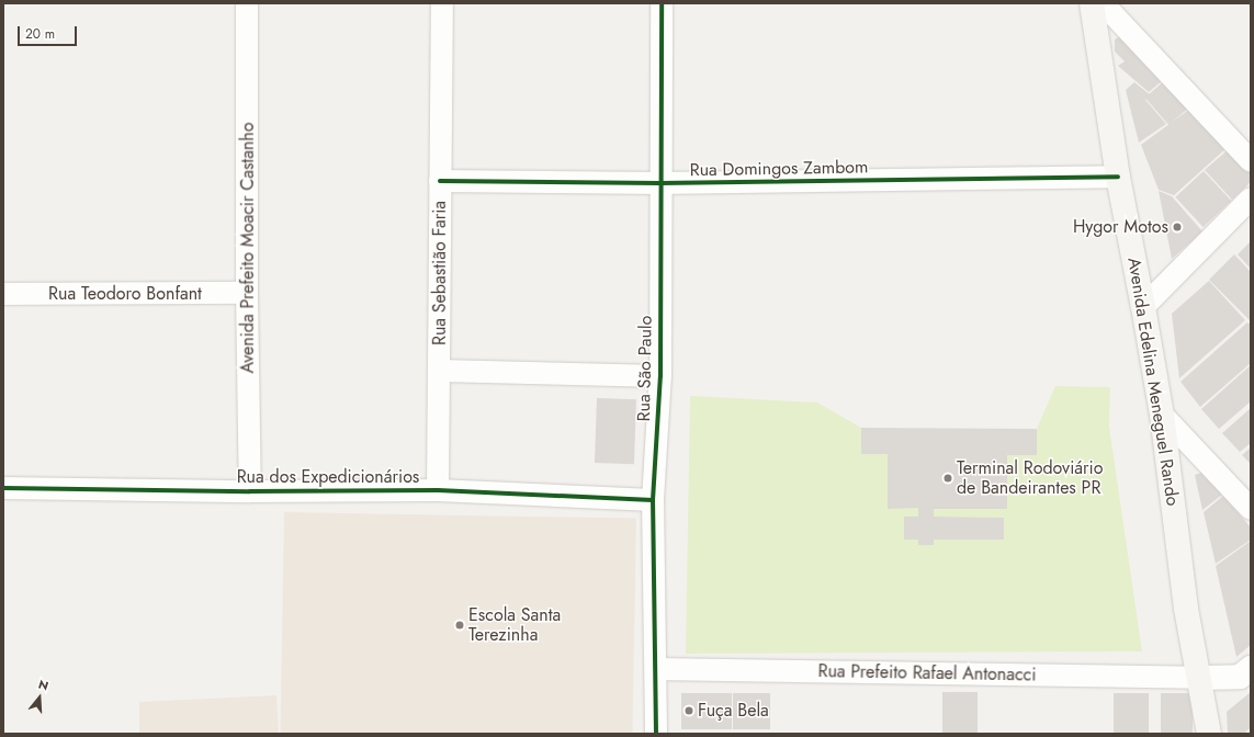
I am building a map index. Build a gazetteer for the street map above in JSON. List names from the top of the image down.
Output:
{
  "streets": {
    "main road": ["Avenida Edelina Meneguel Rando"],
    "street": [
      "Rua Domingos Zambom",
      "Avenida Prefeito Moacir Castanho",
      "Rua Sebastião Faria",
      "Rua Teodoro Bonfant",
      "Rua São Paulo",
      "Rua dos Expedicionários",
      "Rua Prefeito Rafael Antonacci"
    ]
  },
  "crossings": [
    ["Rua Domingos Zambom", "Rua Sebastião Faria"],
    ["Rua Domingos Zambom", "Rua São Paulo"],
    ["Rua Domingos Zambom", "Avenida Edelina Meneguel Rando"],
    ["Avenida Prefeito Moacir Castanho", "Rua Teodoro Bonfant"],
    ["Avenida Prefeito Moacir Castanho", "Rua dos Expedicionários"],
    ["Rua Sebastião Faria", "Rua dos Expedicionários"],
    ["Rua São Paulo", "Rua dos Expedicionários"],
    ["Rua São Paulo", "Rua Prefeito Rafael Antonacci"],
    ["Avenida Edelina Meneguel Rando", "Rua Prefeito Rafael Antonacci"]
  ],
  "places": [
    "Hygor Motos",
    "Terminal Rodoviário de Bandeirantes PR",
    "Escola Santa Terezinha",
    "Fuça Bela"
  ],
  "scale_bar": "20 m",
  "north": "top"
}
